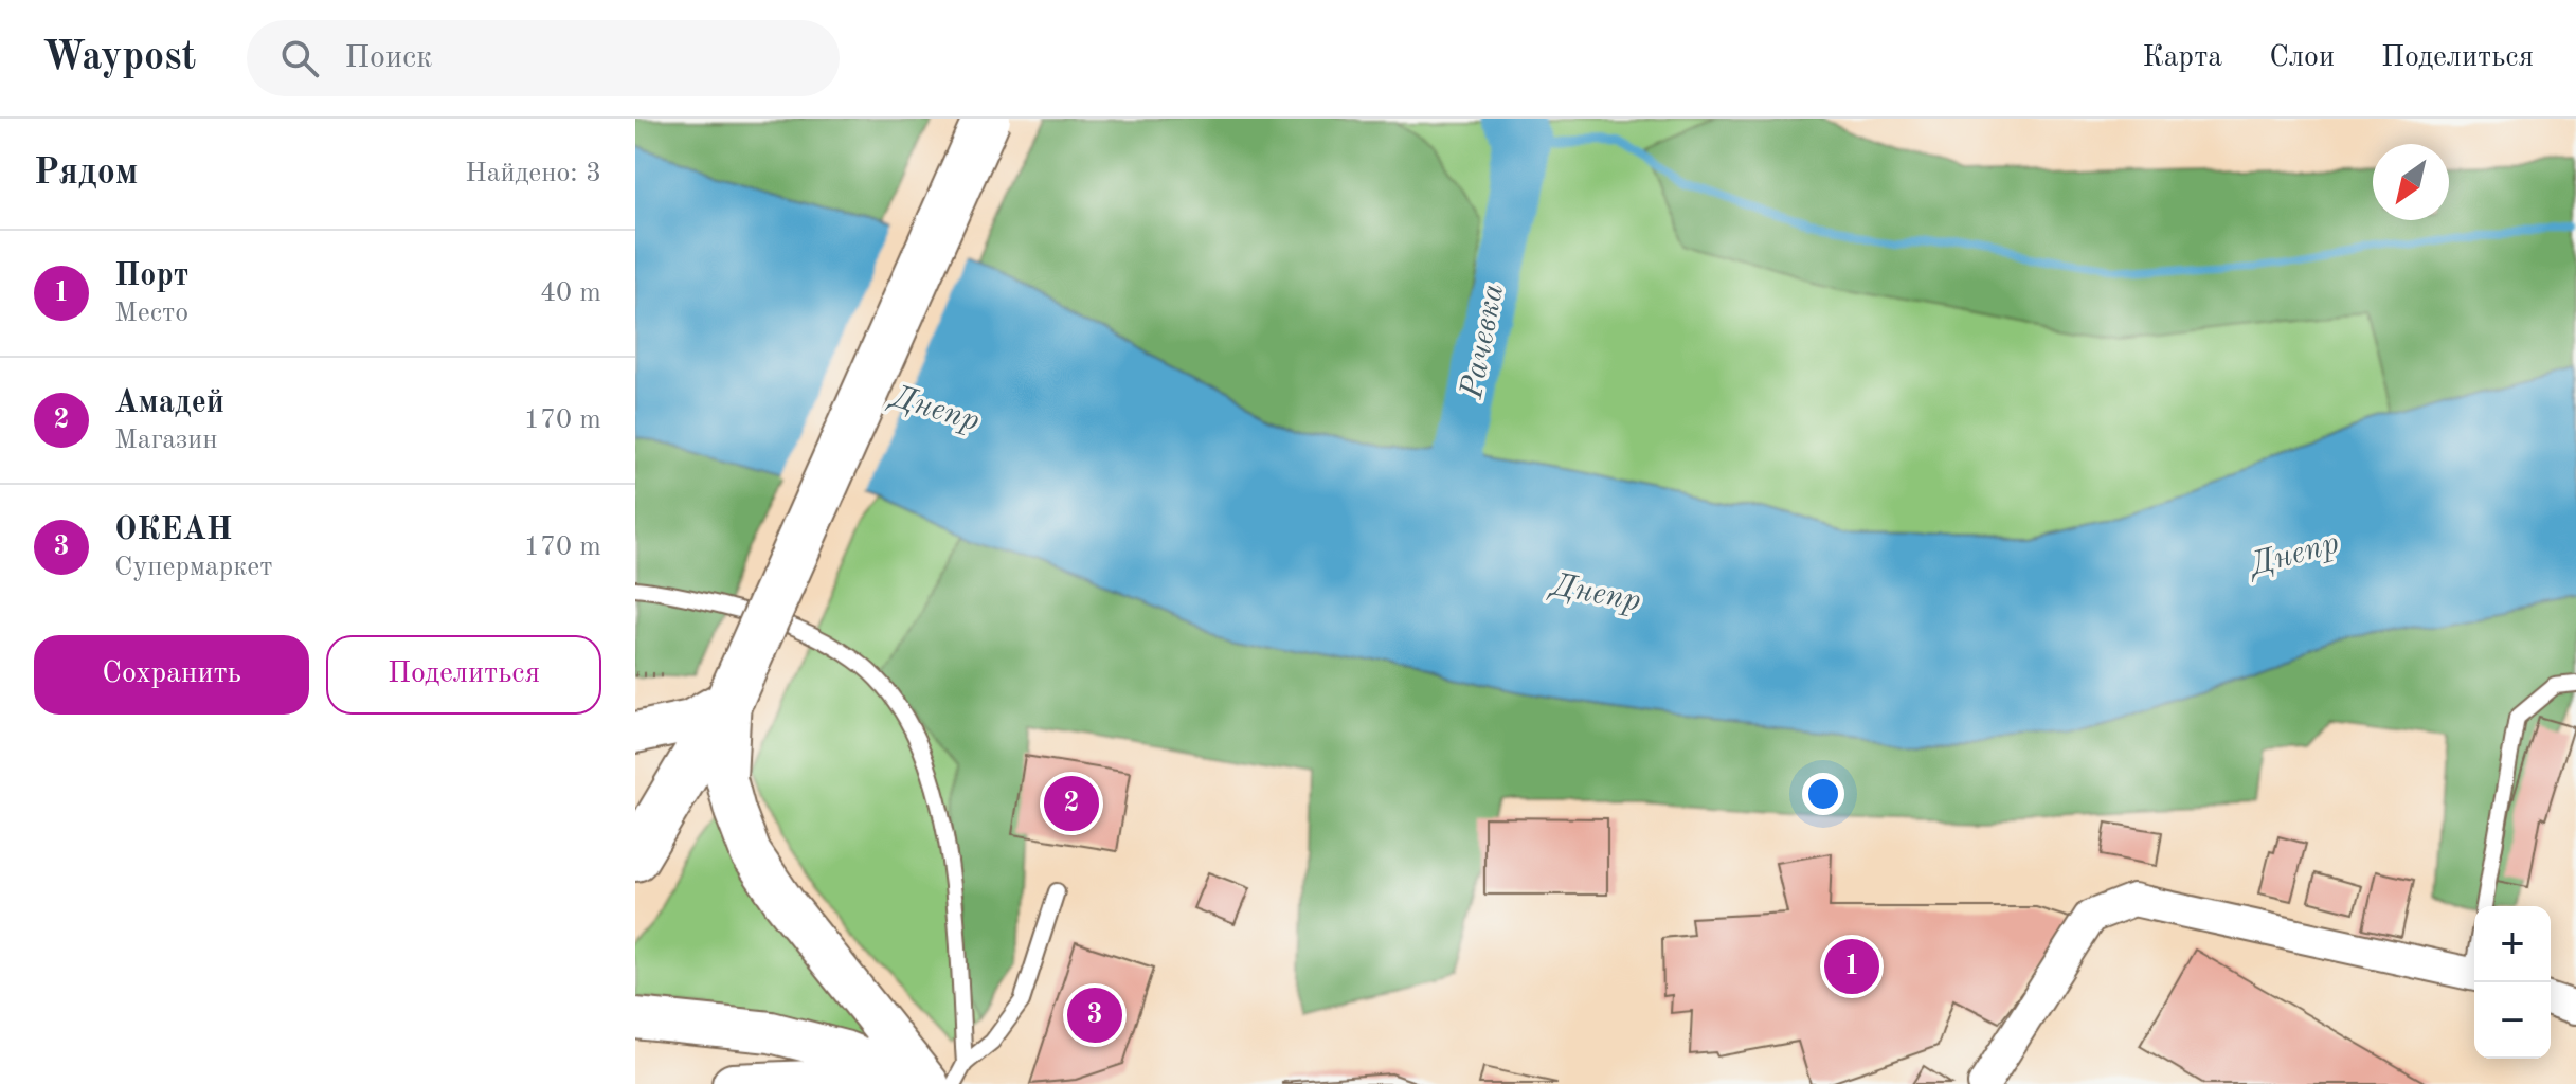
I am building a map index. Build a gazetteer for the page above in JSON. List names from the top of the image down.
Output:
{
  "water": ["Рачевка", "Днепр"],
  "north": "bottom left",
  "page": {
    "header": "Waypost",
    "search": "Поиск",
    "nav": ["Карта", "Слои", "Поделиться"],
    "heading": ["Рядом", "Найдено: 3"],
    "list": [
      {
        "mark": "1",
        "name": "Порт",
        "note": "Место",
        "value": "40 m"
      },
      {
        "mark": "2",
        "name": "Амадей",
        "note": "Магазин",
        "value": "170 m"
      },
      {
        "mark": "3",
        "name": "ОКЕАН",
        "note": "Супермаркет",
        "value": "170 m"
      }
    ],
    "buttons": ["Сохранить", "Поделиться"],
    "pins": ["2", "1", "3"],
    "map_buttons": ["+", "−"]
  }
}
